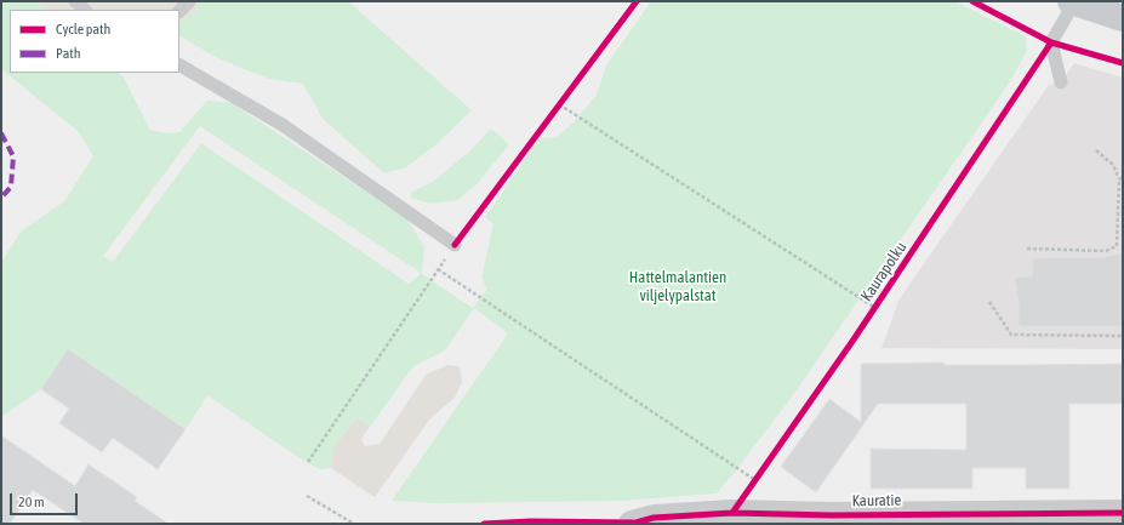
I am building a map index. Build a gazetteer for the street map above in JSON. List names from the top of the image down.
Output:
{
  "streets": {
    "street": ["Kauratie"],
    "cycle path": ["Kaurapolku"]
  },
  "parks": ["Hattelmalantien viljelypalstat"],
  "legend": ["Cycle path", "Path"],
  "scale_bar": "20 m"
}
